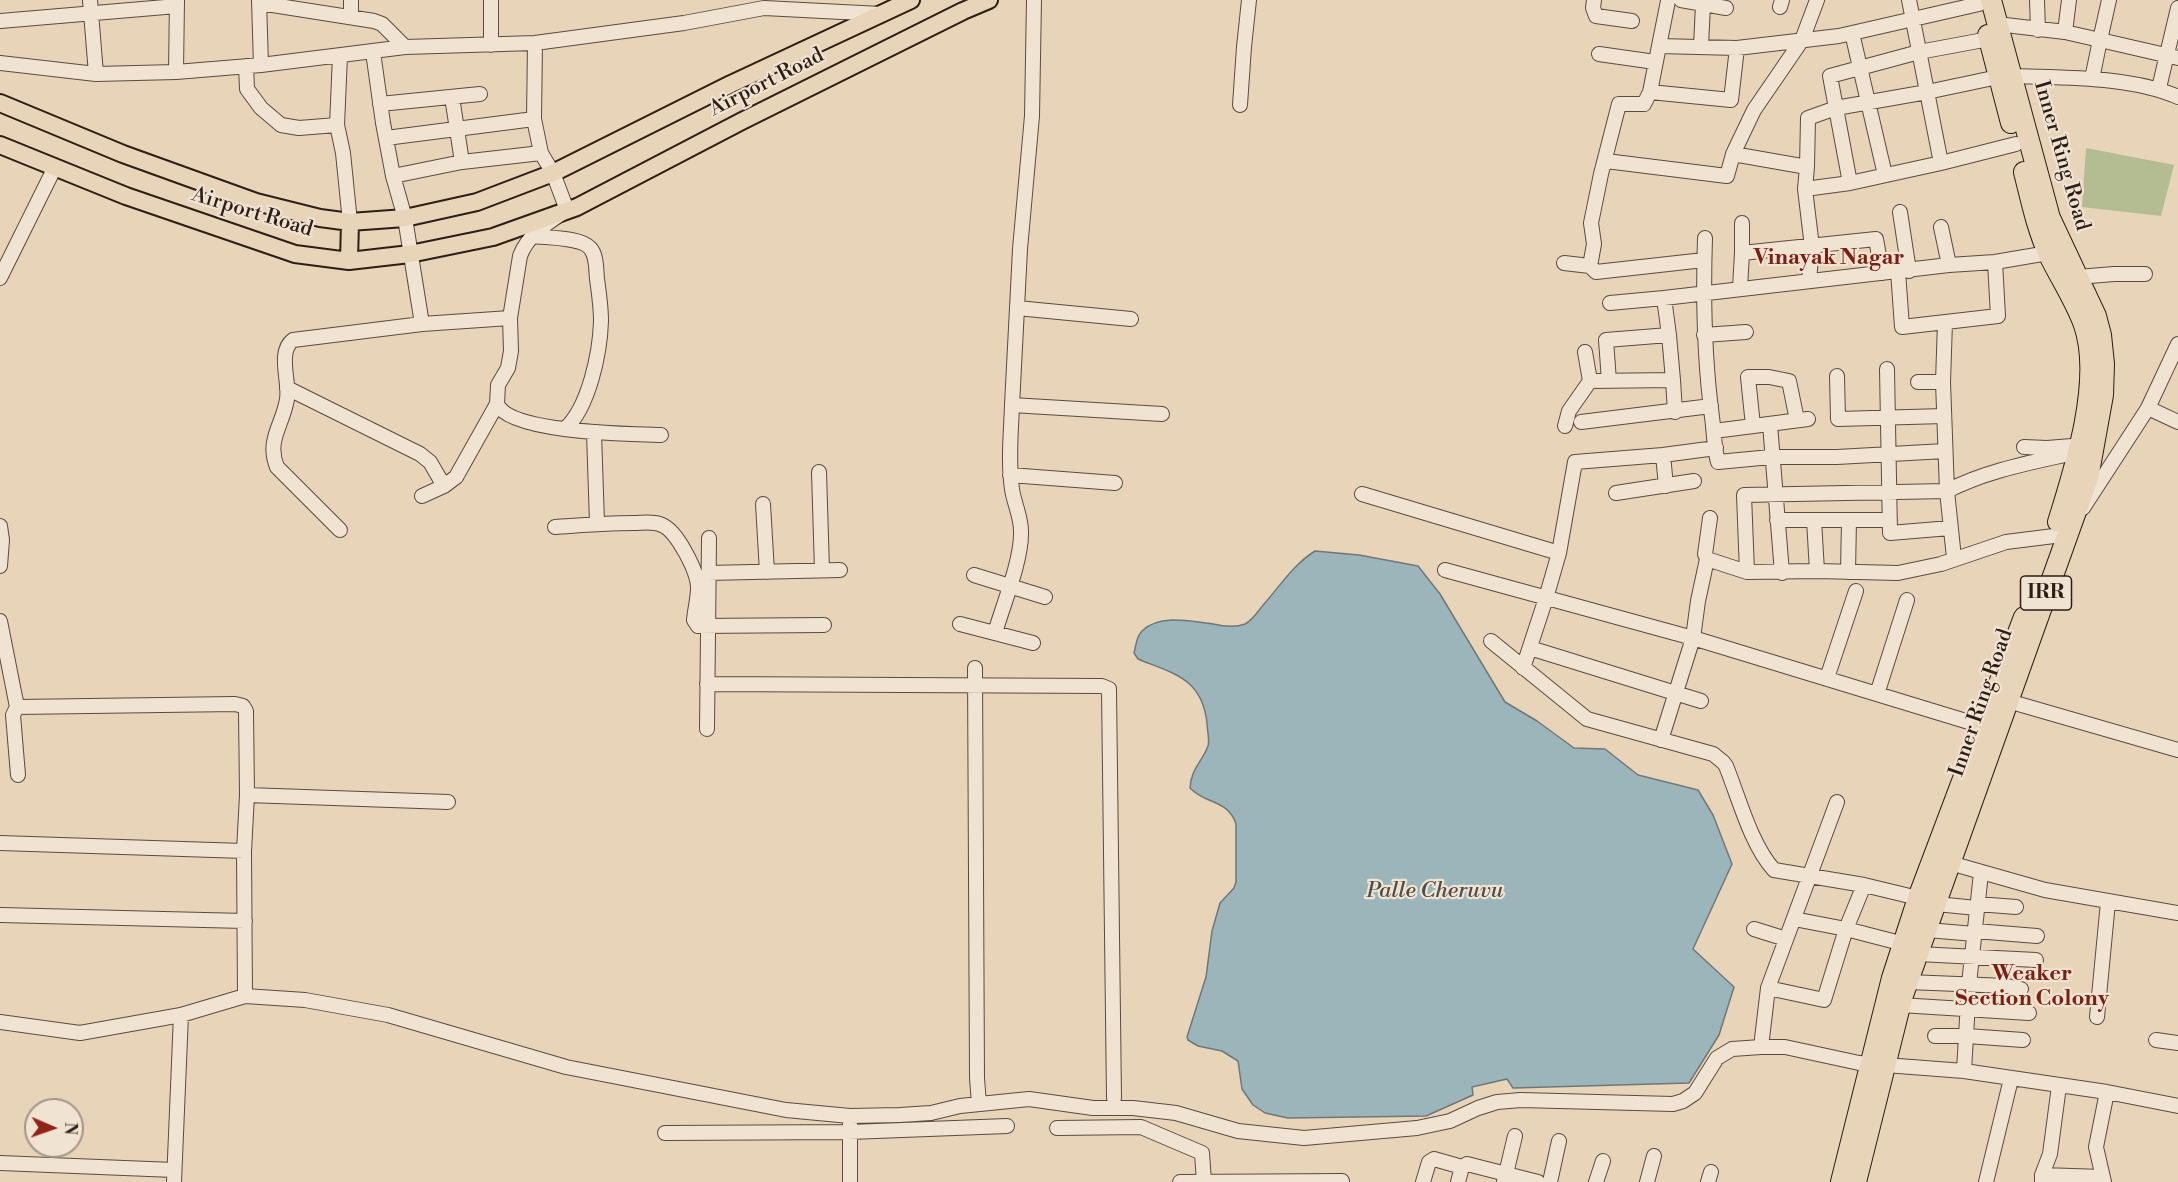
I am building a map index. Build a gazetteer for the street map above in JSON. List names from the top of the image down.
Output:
{
  "streets": {
    "highway": ["Inner Ring Road", "IRR"],
    "main road": ["Airport Road"]
  },
  "districts": ["Vinayak Nagar", "Weaker Section Colony"],
  "water": ["Palle Cheruvu"],
  "north": "right"
}
